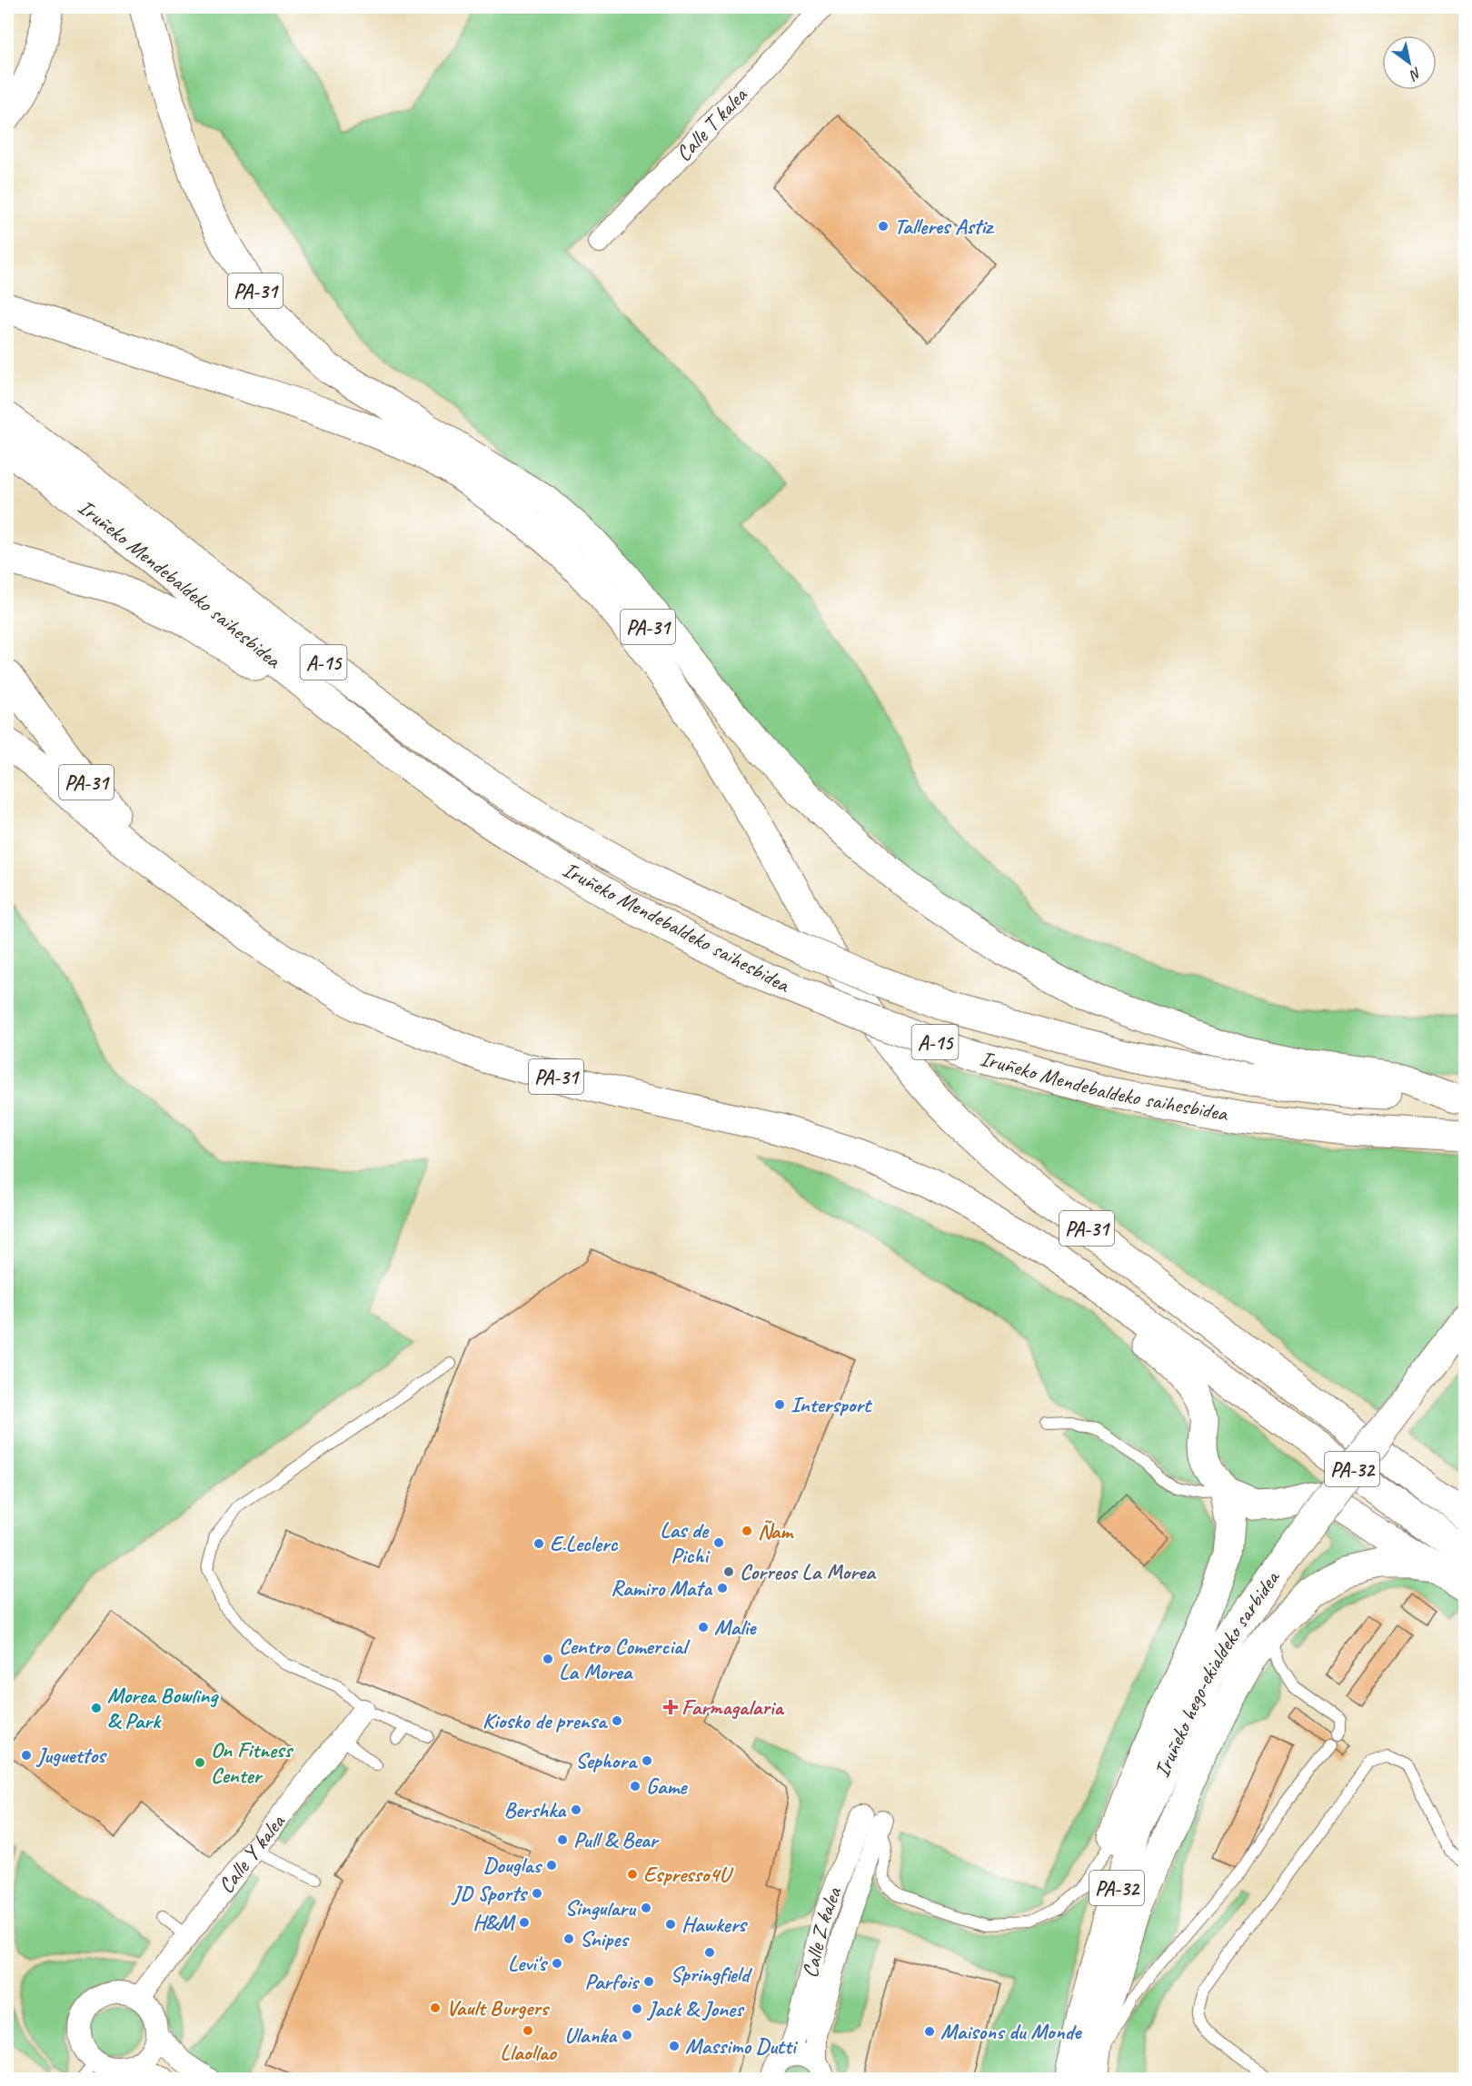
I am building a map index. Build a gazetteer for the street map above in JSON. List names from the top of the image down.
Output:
{
  "streets": {
    "main road": [
      "PA-31",
      "Iruñeko Mendebaldeko saihesbidea",
      "A-15",
      "PA-32",
      "Iruñeko hego-ekialdeko sarbidea"
    ],
    "street": ["Calle T kalea", "Calle Y kalea", "Calle Z kalea"]
  },
  "places": {
    "other": [
      "Talleres Astiz",
      "Intersport",
      "Ñam",
      "Las de Pichi",
      "E.Leclerc",
      "Correos La Morea",
      "Ramiro Mata",
      "Malie",
      "Centro Comercial La Morea",
      "Morea Bowling & Park",
      "Kiosko de prensa",
      "Juguettos",
      "Sephora",
      "On Fitness Center",
      "Game",
      "Bershka",
      "Pull & Bear",
      "Douglas",
      "Espresso4U",
      "JD Sports",
      "Singularu",
      "H&M",
      "Hawkers",
      "Snipes",
      "Springfield",
      "Levi's",
      "Parfois",
      "Vault Burgers",
      "Jack & Jones",
      "Llaollao",
      "Maisons du Monde",
      "Ulanka",
      "Massimo Dutti"
    ],
    "health": ["Farmagalaria"]
  },
  "north": "bottom right"
}
